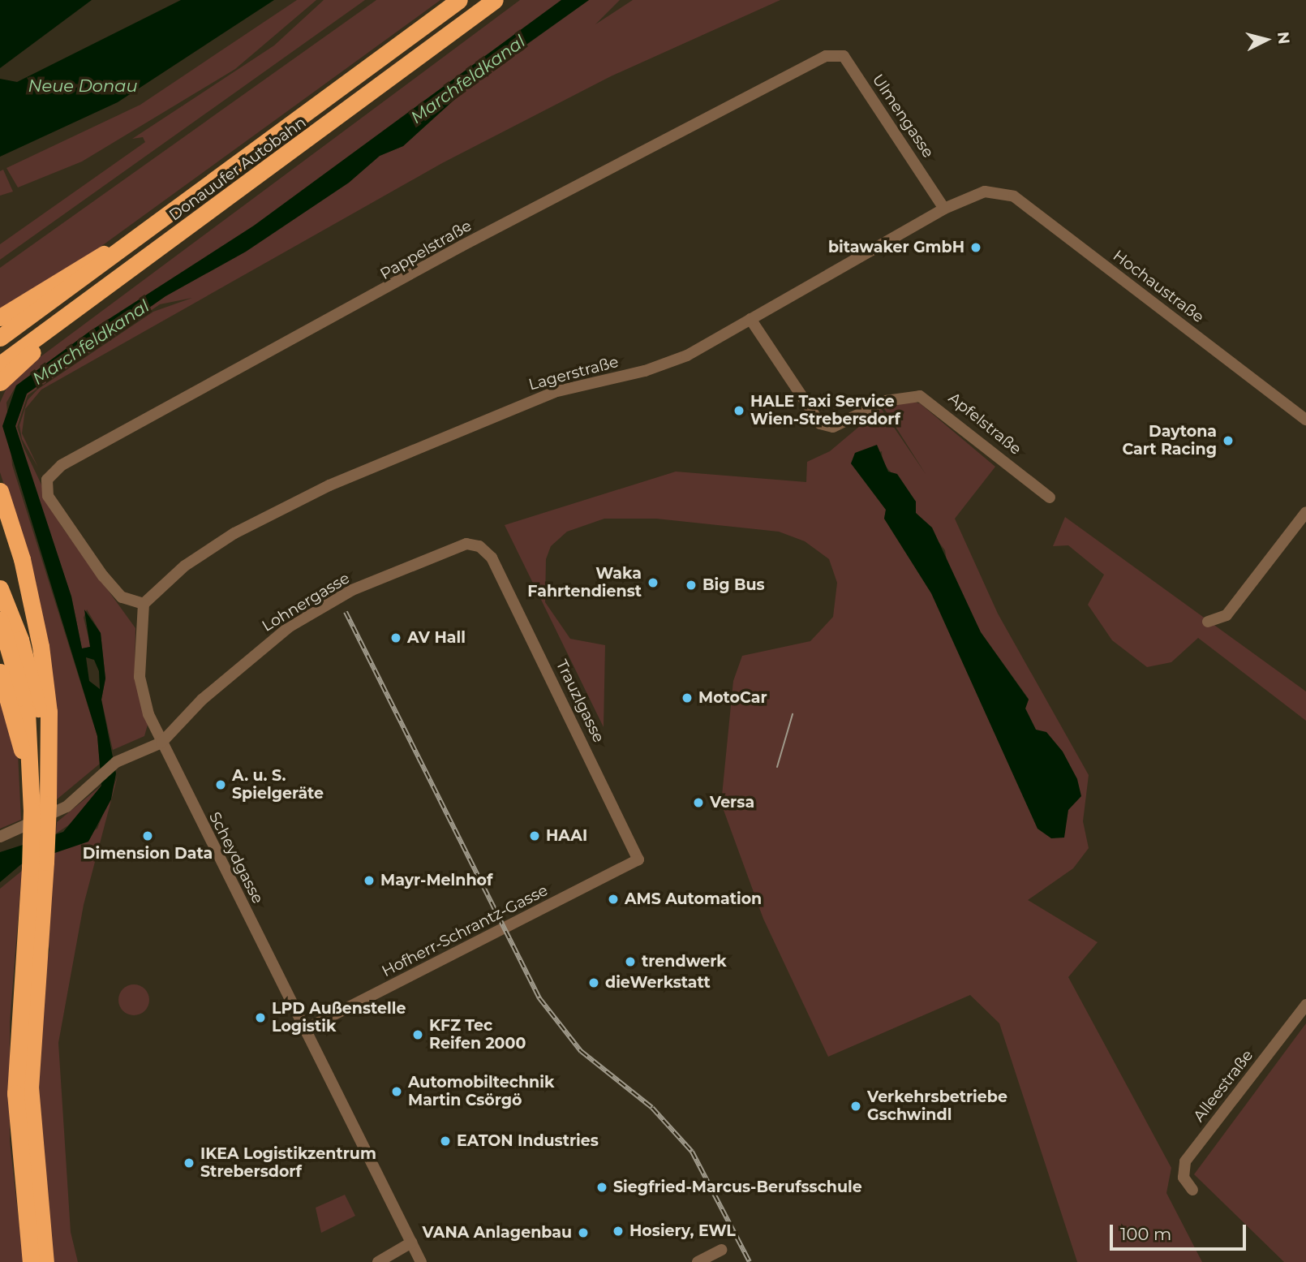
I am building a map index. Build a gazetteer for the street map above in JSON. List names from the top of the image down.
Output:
{
  "streets": {
    "highway": ["Donauufer Autobahn"],
    "street": [
      "Ulmengasse",
      "Pappelstraße",
      "Hochaustraße",
      "Lagerstraße",
      "Apfelstraße",
      "Lohnergasse",
      "Trauzlgasse",
      "Scheydgasse",
      "Hofherr-Schrantz-Gasse",
      "Alleestraße"
    ]
  },
  "crossings": [
    ["Ulmengasse", "Pappelstraße"],
    ["Ulmengasse", "Lagerstraße"],
    ["Pappelstraße", "Lagerstraße"],
    ["Pappelstraße", "Scheydgasse"],
    ["Hochaustraße", "Lagerstraße"],
    ["Lagerstraße", "Apfelstraße"],
    ["Lagerstraße", "Scheydgasse"],
    ["Lohnergasse", "Trauzlgasse"],
    ["Lohnergasse", "Scheydgasse"],
    ["Trauzlgasse", "Hofherr-Schrantz-Gasse"],
    ["Scheydgasse", "Hofherr-Schrantz-Gasse"]
  ],
  "water": ["Marchfeldkanal", "Neue Donau"],
  "places": [
    "bitawaker GmbH",
    "HALE Taxi Service Wien-Strebersdorf",
    "Daytona Cart Racing",
    "Waka Fahrtendienst",
    "Big Bus",
    "AV Hall",
    "MotoCar",
    "A. u. S. Spielgeräte",
    "Versa",
    "Dimension Data",
    "HAAI",
    "Mayr-Melnhof",
    "AMS Automation",
    "trendwerk",
    "dieWerkstatt",
    "LPD Außenstelle Logistik",
    "KFZ Tec Reifen 2000",
    "Automobiltechnik Martin Csörgö",
    "Verkehrsbetriebe Gschwindl",
    "EATON Industries",
    "IKEA Logistikzentrum Strebersdorf",
    "Siegfried-Marcus-Berufsschule",
    "Hosiery, EWL",
    "VANA Anlagenbau"
  ],
  "scale_bar": "100 m",
  "north": "right"
}
